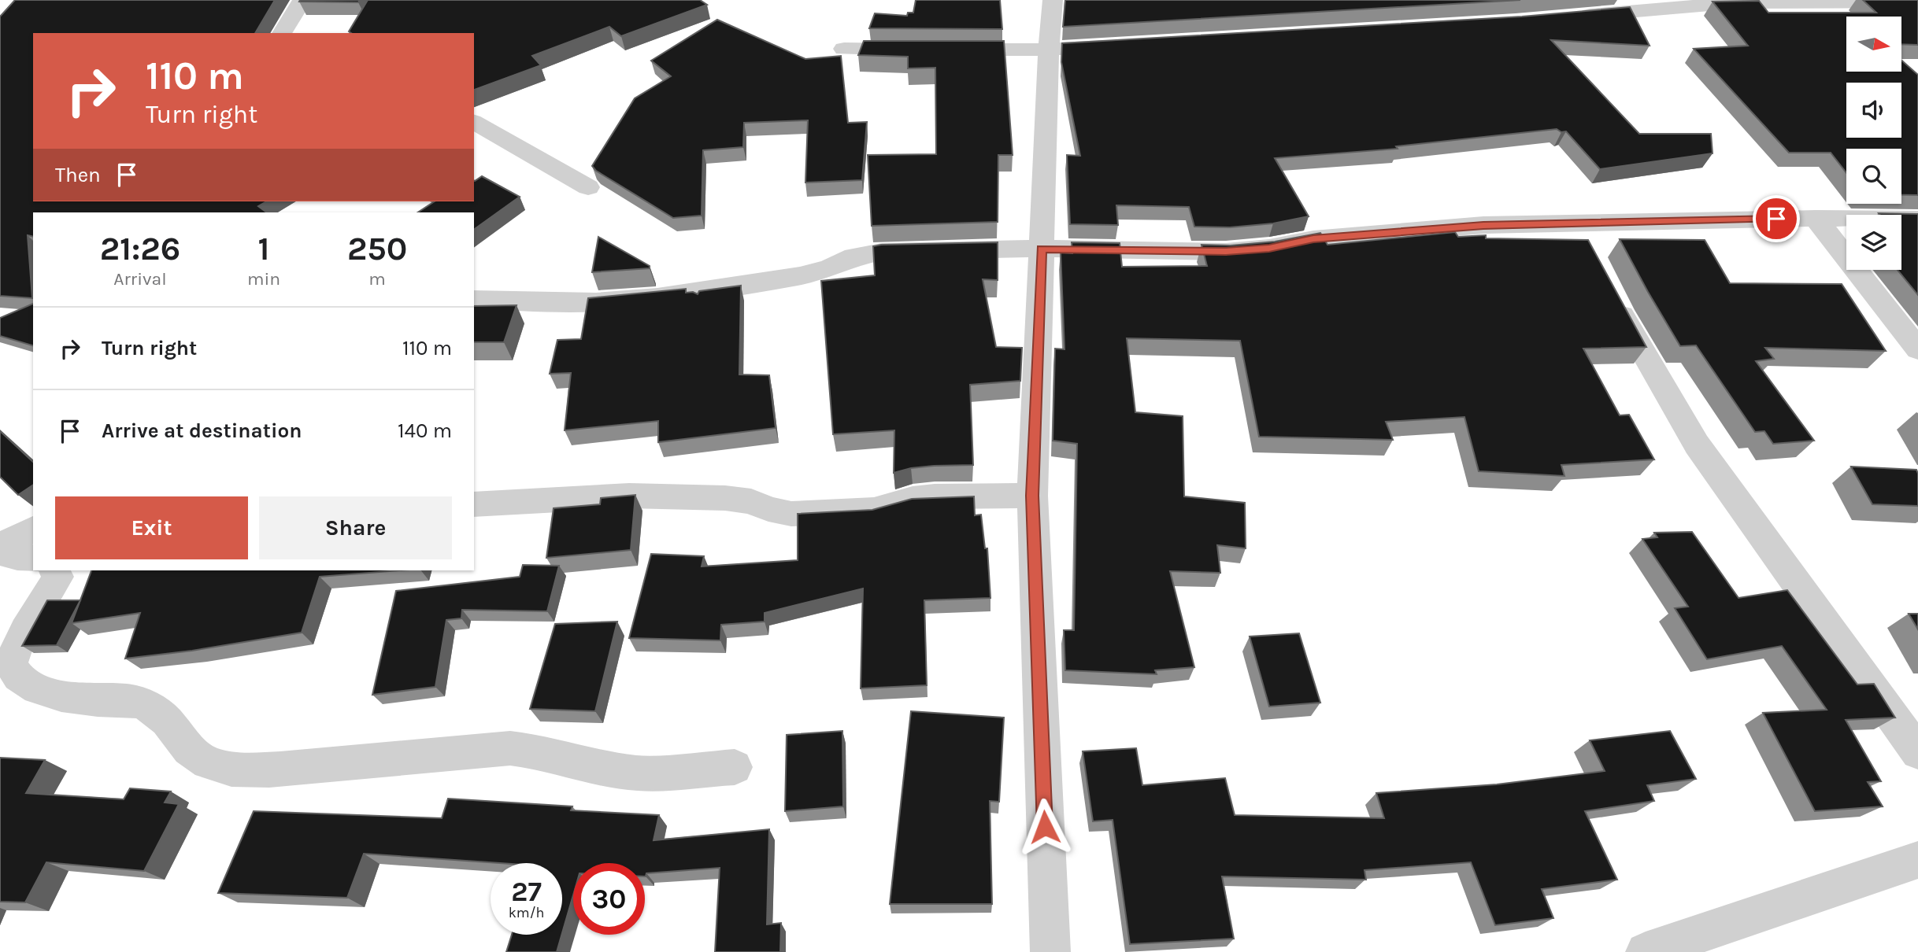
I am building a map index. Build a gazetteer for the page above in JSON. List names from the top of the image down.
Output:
{
  "north": "right",
  "page": {
    "turn": ["110 m", "Turn right"],
    "then": "Then",
    "eta": [
      "21:26",
      "Arrival",
      "1",
      "min",
      "250",
      "m"
    ],
    "list": [
      {
        "name": "Turn right",
        "value": "110 m"
      },
      {
        "name": "Arrive at destination",
        "value": "140 m"
      }
    ],
    "buttons": ["Exit", "Share"],
    "speed": "27 km/h",
    "limit": "30"
  }
}
